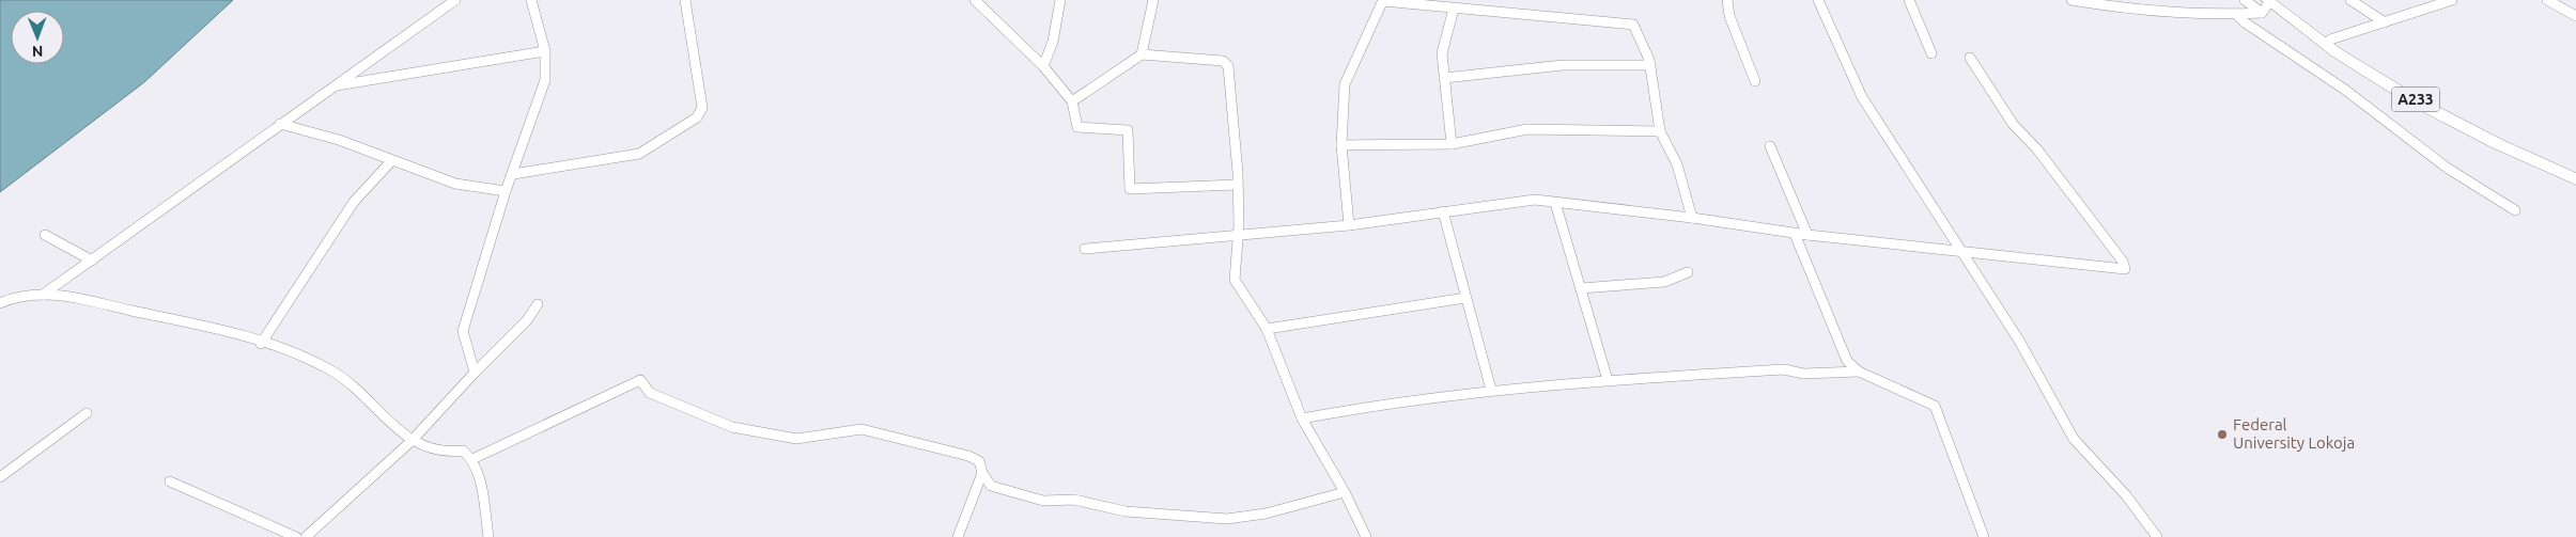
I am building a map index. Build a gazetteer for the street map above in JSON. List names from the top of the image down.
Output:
{
  "streets": {
    "highway": ["A233"]
  },
  "places": ["Federal University Lokoja"],
  "north": "bottom"
}
